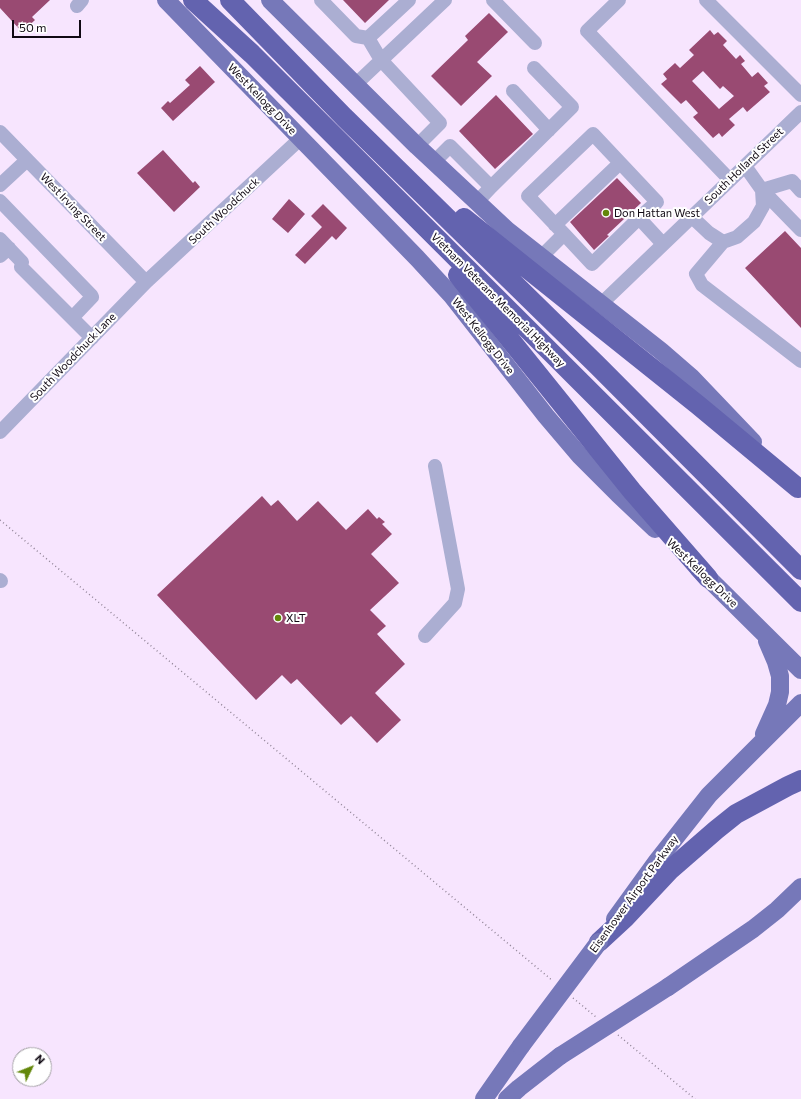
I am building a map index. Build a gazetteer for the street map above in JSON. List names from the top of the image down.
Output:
{
  "streets": {
    "highway": ["Vietnam Veterans Memorial Highway"],
    "main road": ["West Kellogg Drive", "Eisenhower Airport Parkway"],
    "street": [
      "South Holland Street",
      "West Irving Street",
      "South Woodchuck",
      "South Woodchuck Lane"
    ]
  },
  "crossings": [
    ["West Kellogg Drive", "South Woodchuck"],
    ["West Irving Street", "South Woodchuck"],
    ["West Irving Street", "South Woodchuck Lane"],
    ["South Woodchuck", "South Woodchuck Lane"]
  ],
  "places": ["Don Hattan West", "XLT"],
  "scale_bar": "50 m",
  "north": "top right"
}
